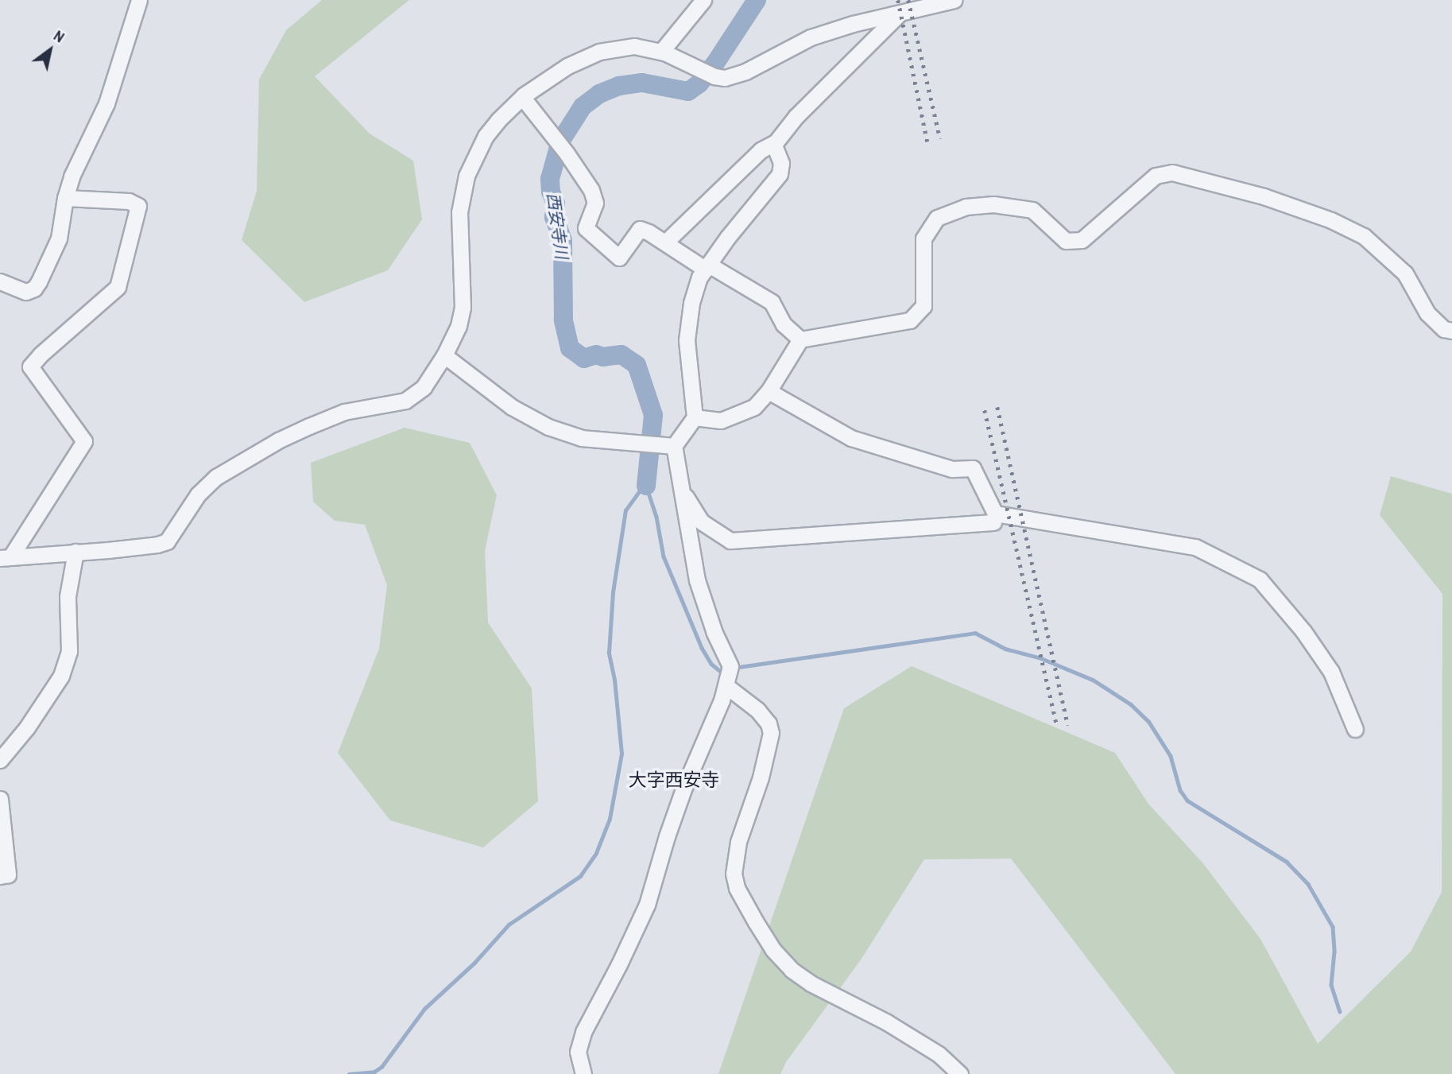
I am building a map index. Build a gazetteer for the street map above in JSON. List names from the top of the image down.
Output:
{
  "districts": ["大字西安寺"],
  "water": ["西安寺川"],
  "north": "top right"
}
